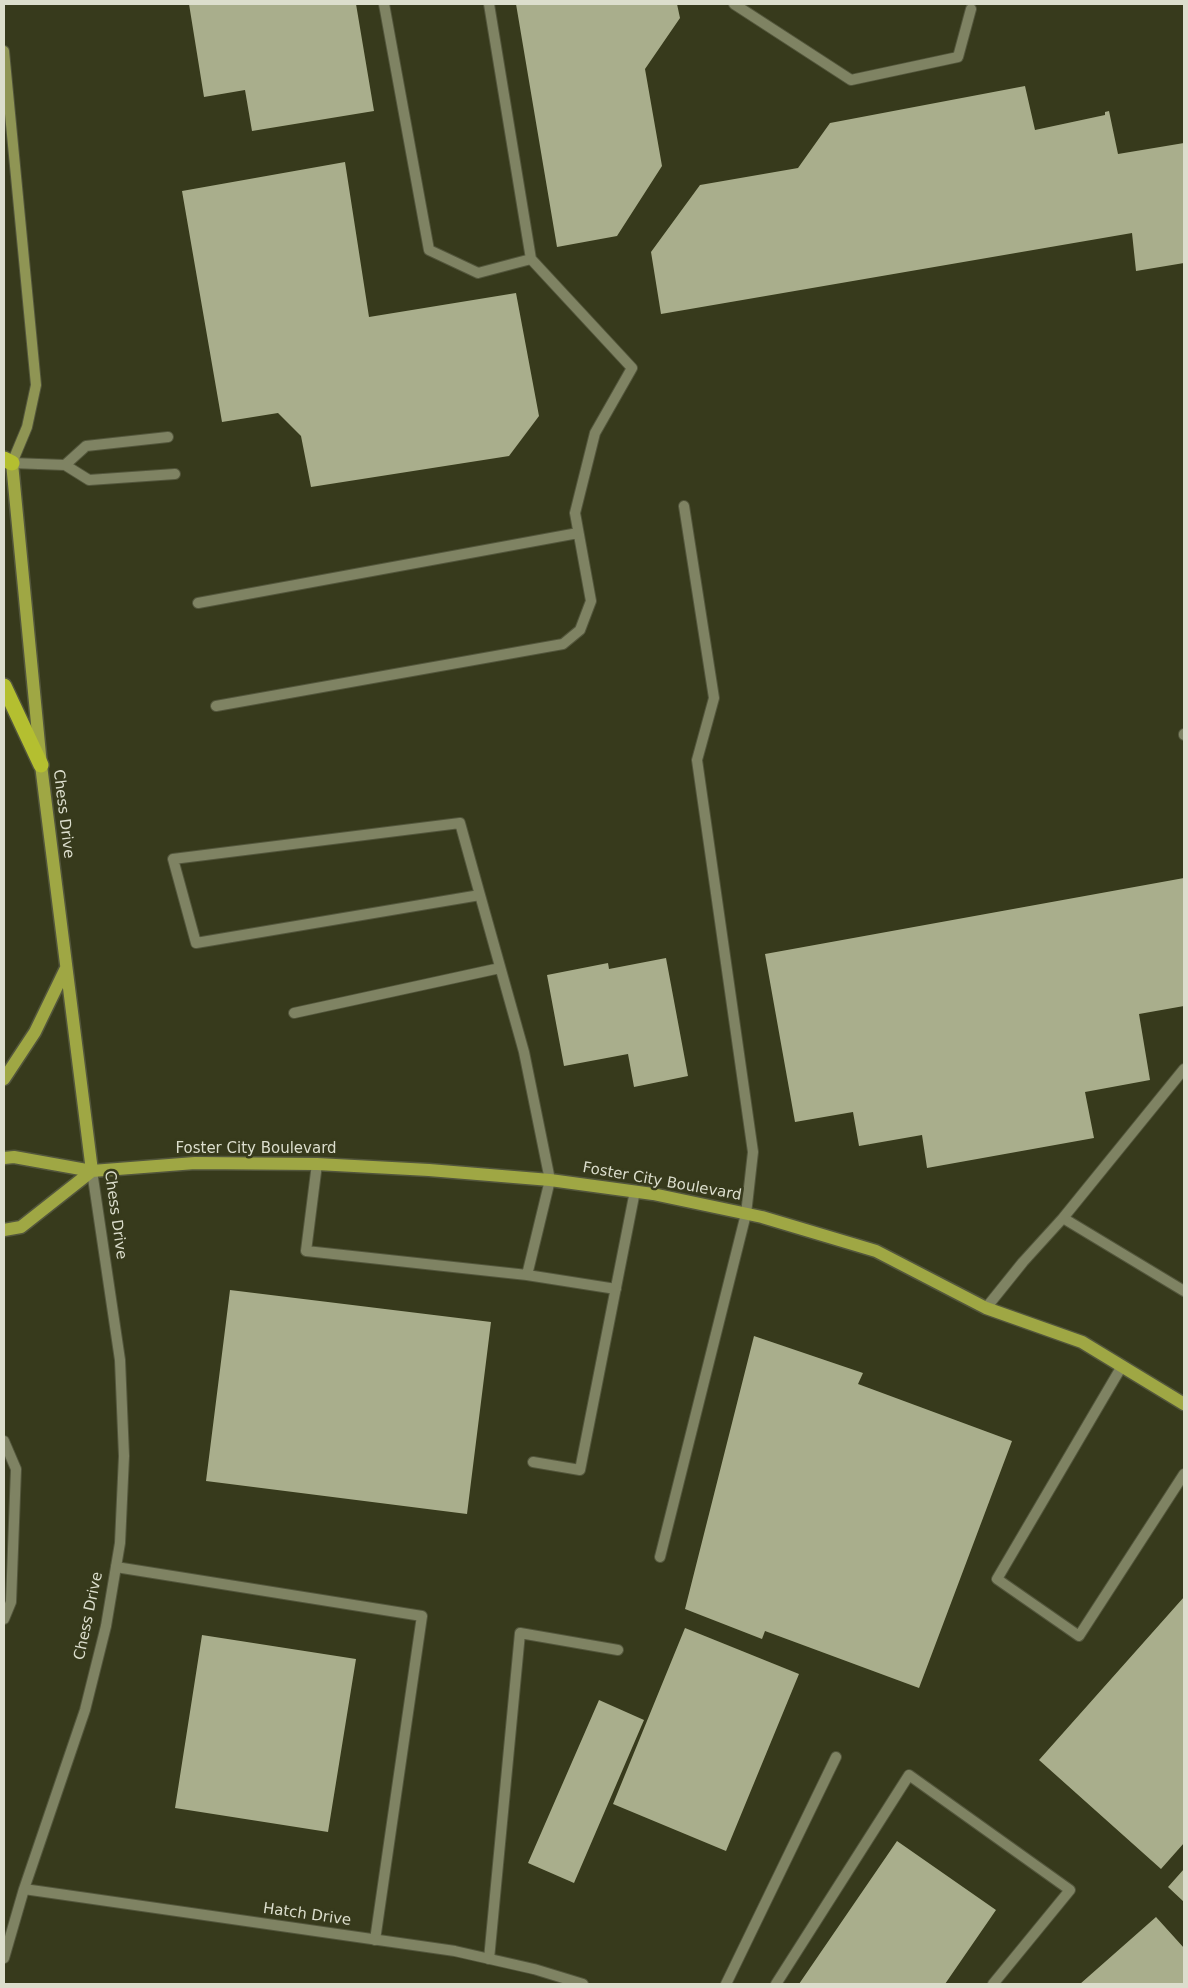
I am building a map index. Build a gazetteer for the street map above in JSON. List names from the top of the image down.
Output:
{
  "streets": {
    "main road": ["Chess Drive", "Foster City Boulevard"],
    "street": ["Hatch Drive"]
  },
  "crossings": [
    ["Chess Drive", "Foster City Boulevard"],
    ["Chess Drive", "Hatch Drive"]
  ]
}
